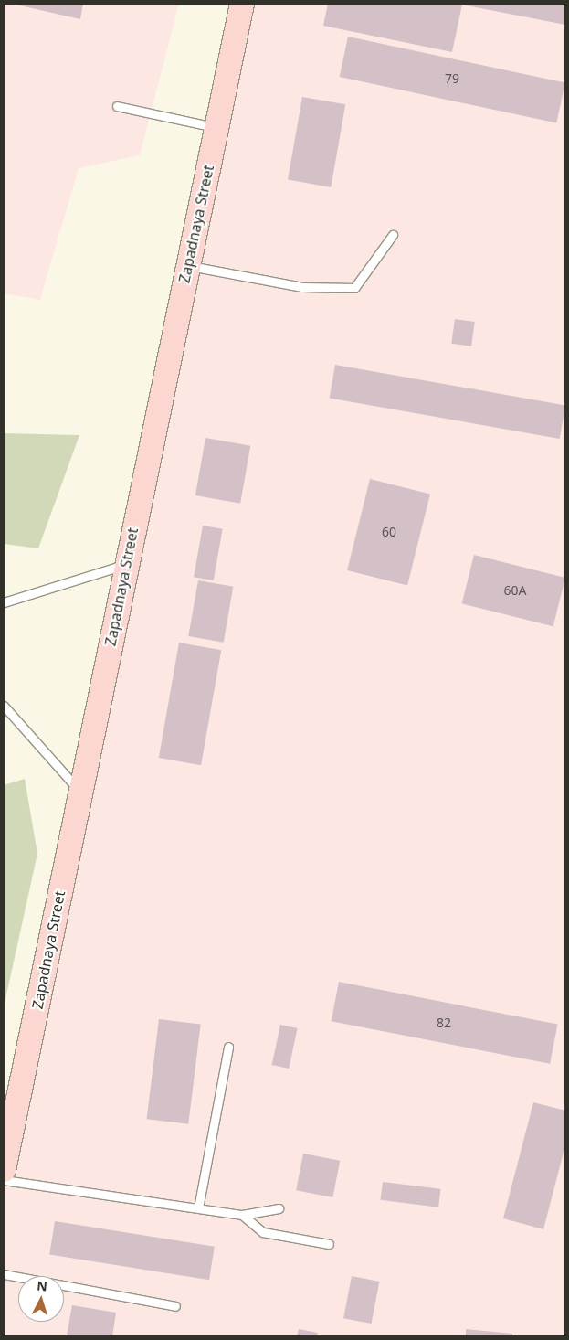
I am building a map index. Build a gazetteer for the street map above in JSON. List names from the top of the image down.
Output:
{
  "streets": {
    "main road": ["Zapadnaya Street"]
  },
  "house_numbers": [
    "79",
    "60",
    "60А",
    "82"
  ],
  "north": "top"
}
